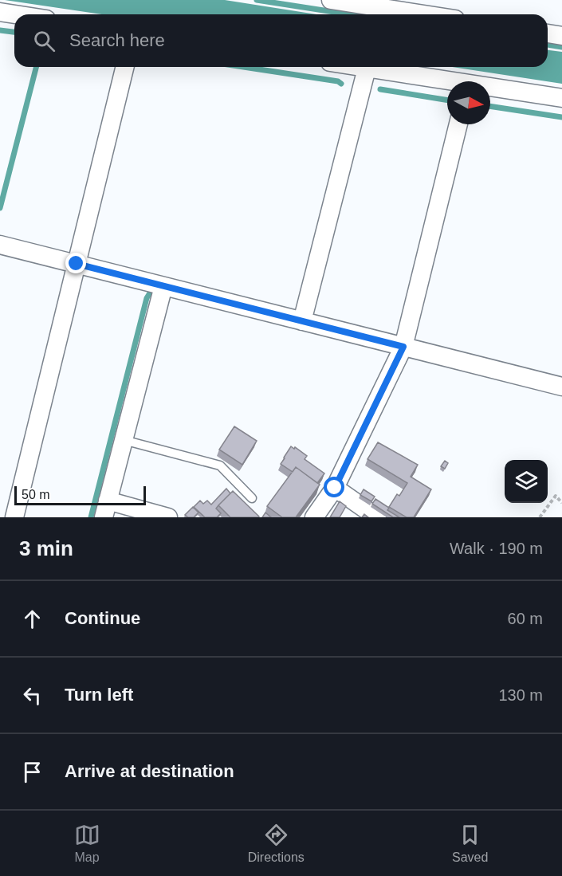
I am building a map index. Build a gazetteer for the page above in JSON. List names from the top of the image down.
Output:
{
  "scale_bar": "50 m",
  "north": "right",
  "page": {
    "search": "Search here",
    "scale": "50 m",
    "heading": ["3 min", "Walk · 190 m"],
    "list": [
      ["Continue", "60 m"],
      ["Turn left", "130 m"],
      "Arrive at destination"
    ],
    "nav": ["Map", "Directions", "Saved"]
  }
}
